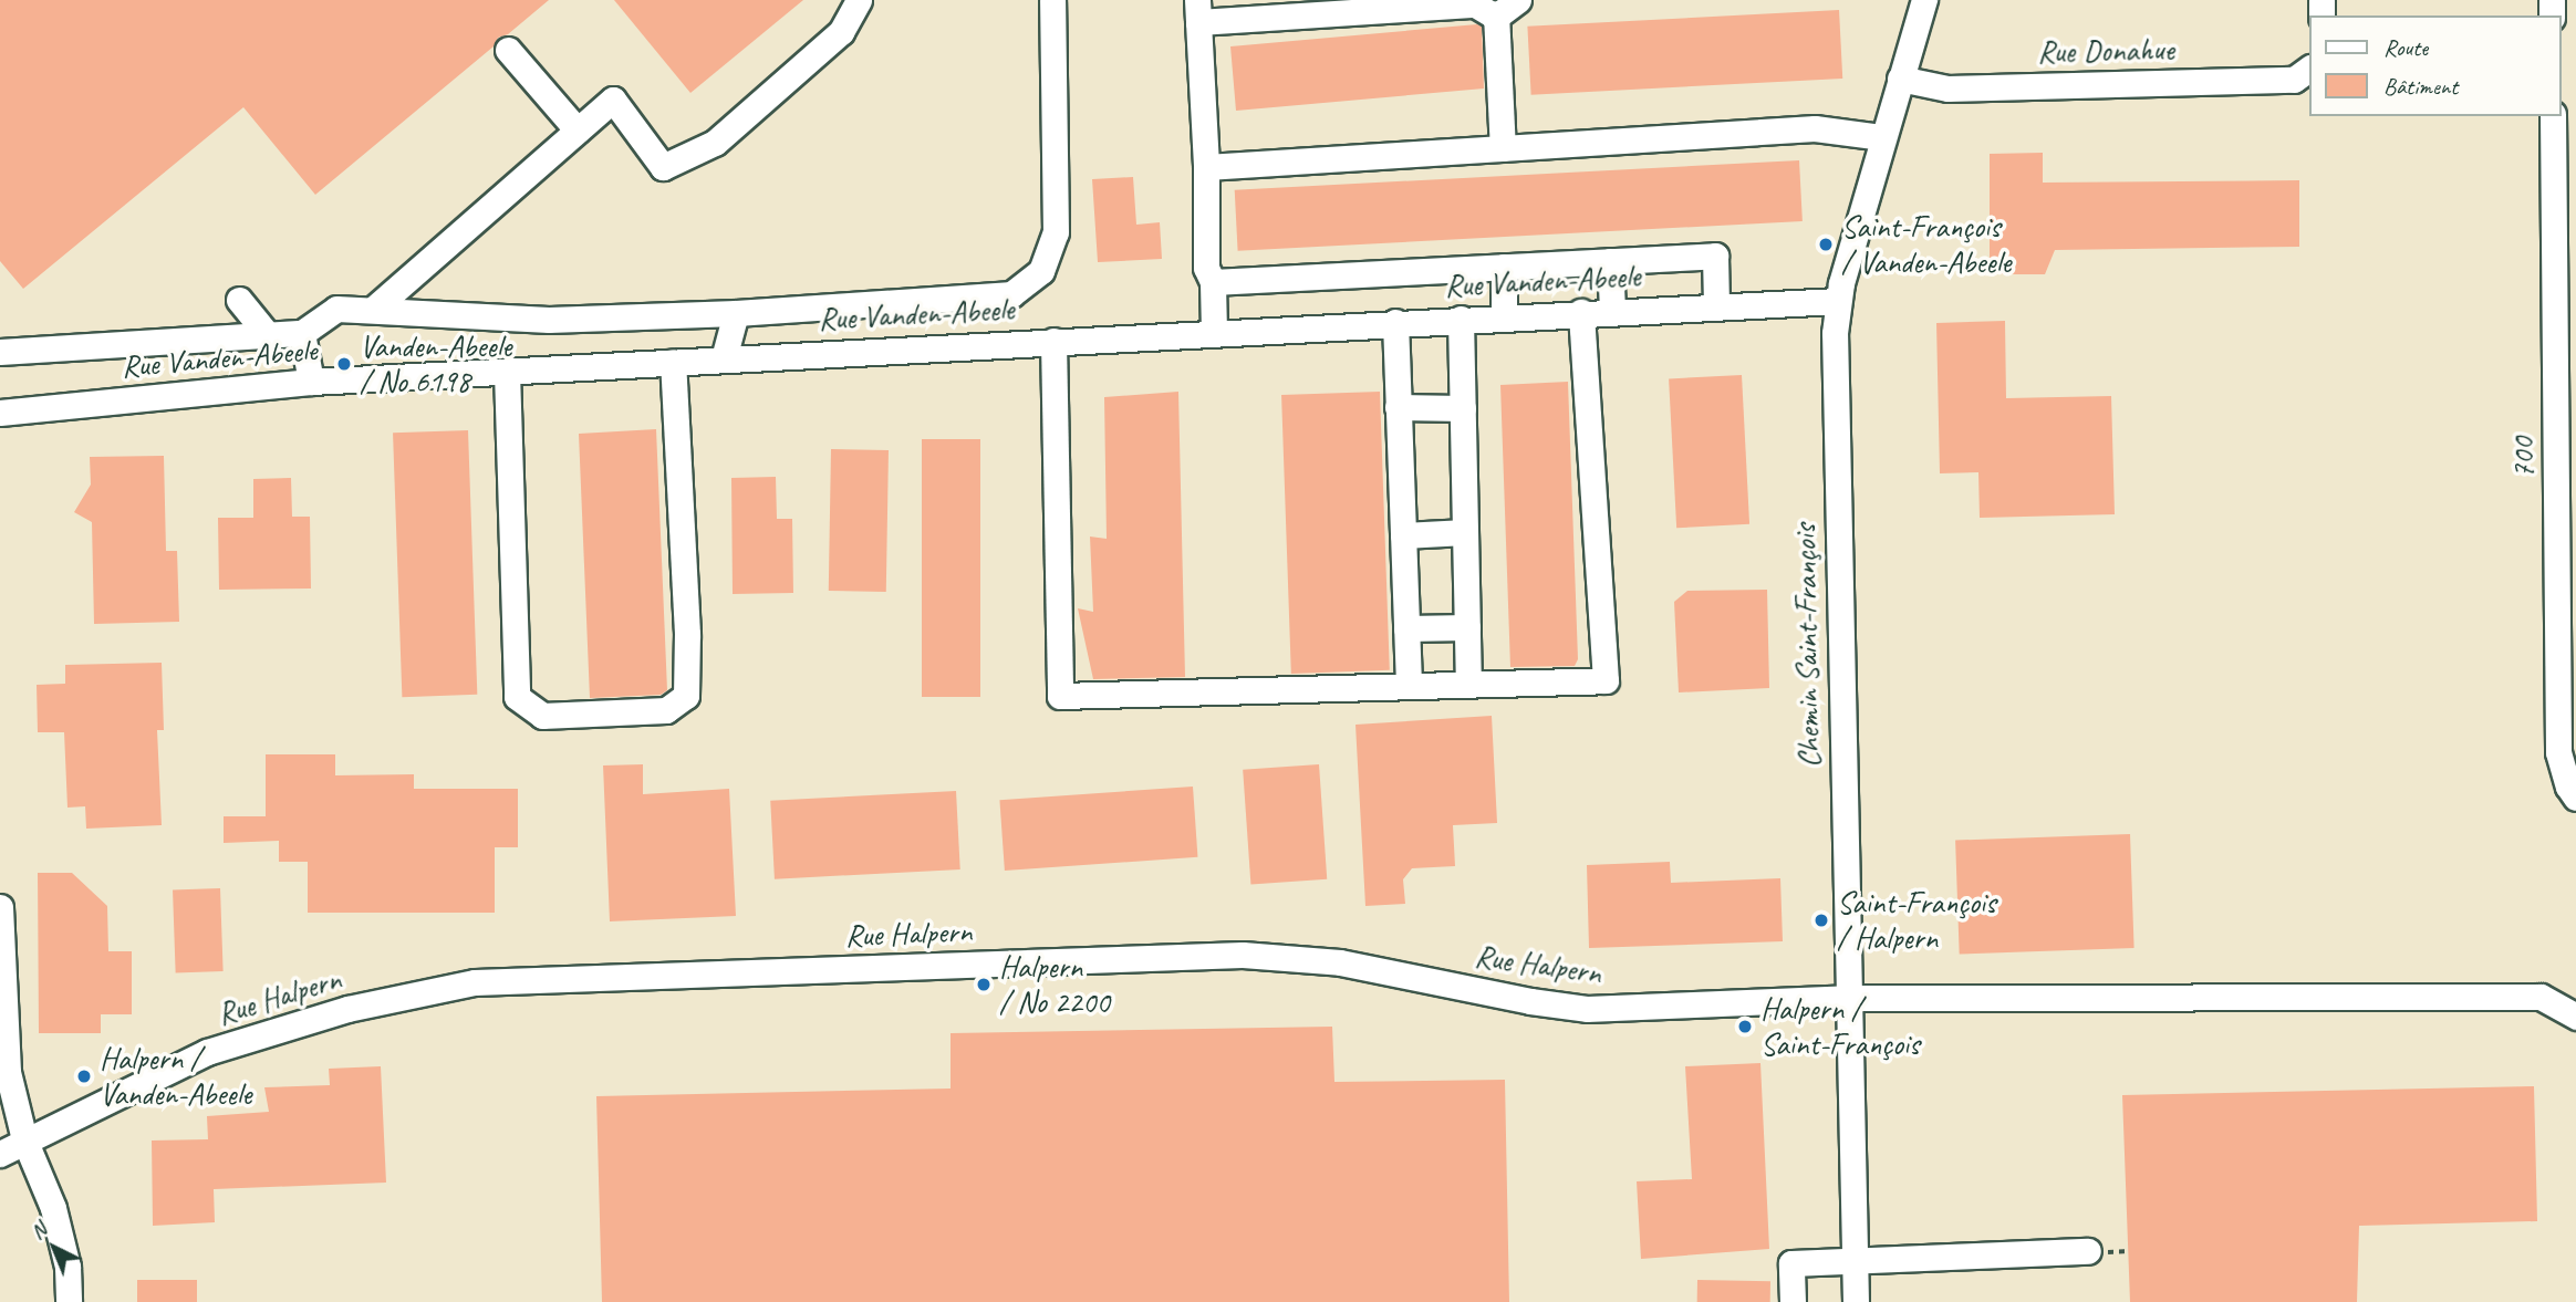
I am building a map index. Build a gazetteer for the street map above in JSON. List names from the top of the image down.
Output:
{
  "streets": {
    "street": [
      "Rue Donahue",
      "Rue Vanden-Abeele",
      "700",
      "Chemin Saint-François",
      "Rue Halpern"
    ]
  },
  "crossings": [
    ["Rue Donahue", "Chemin Saint-François"],
    ["Rue Vanden-Abeele", "Chemin Saint-François"],
    ["Chemin Saint-François", "Rue Halpern"]
  ],
  "places": [
    "Saint-François / Vanden-Abeele",
    "Vanden-Abeele / No 6198",
    "Saint-François / Halpern",
    "Halpern / No 2200",
    "Halpern / Saint-François",
    "Halpern / Vanden-Abeele"
  ],
  "legend": ["Route", "Bâtiment"],
  "north": "top left"
}
